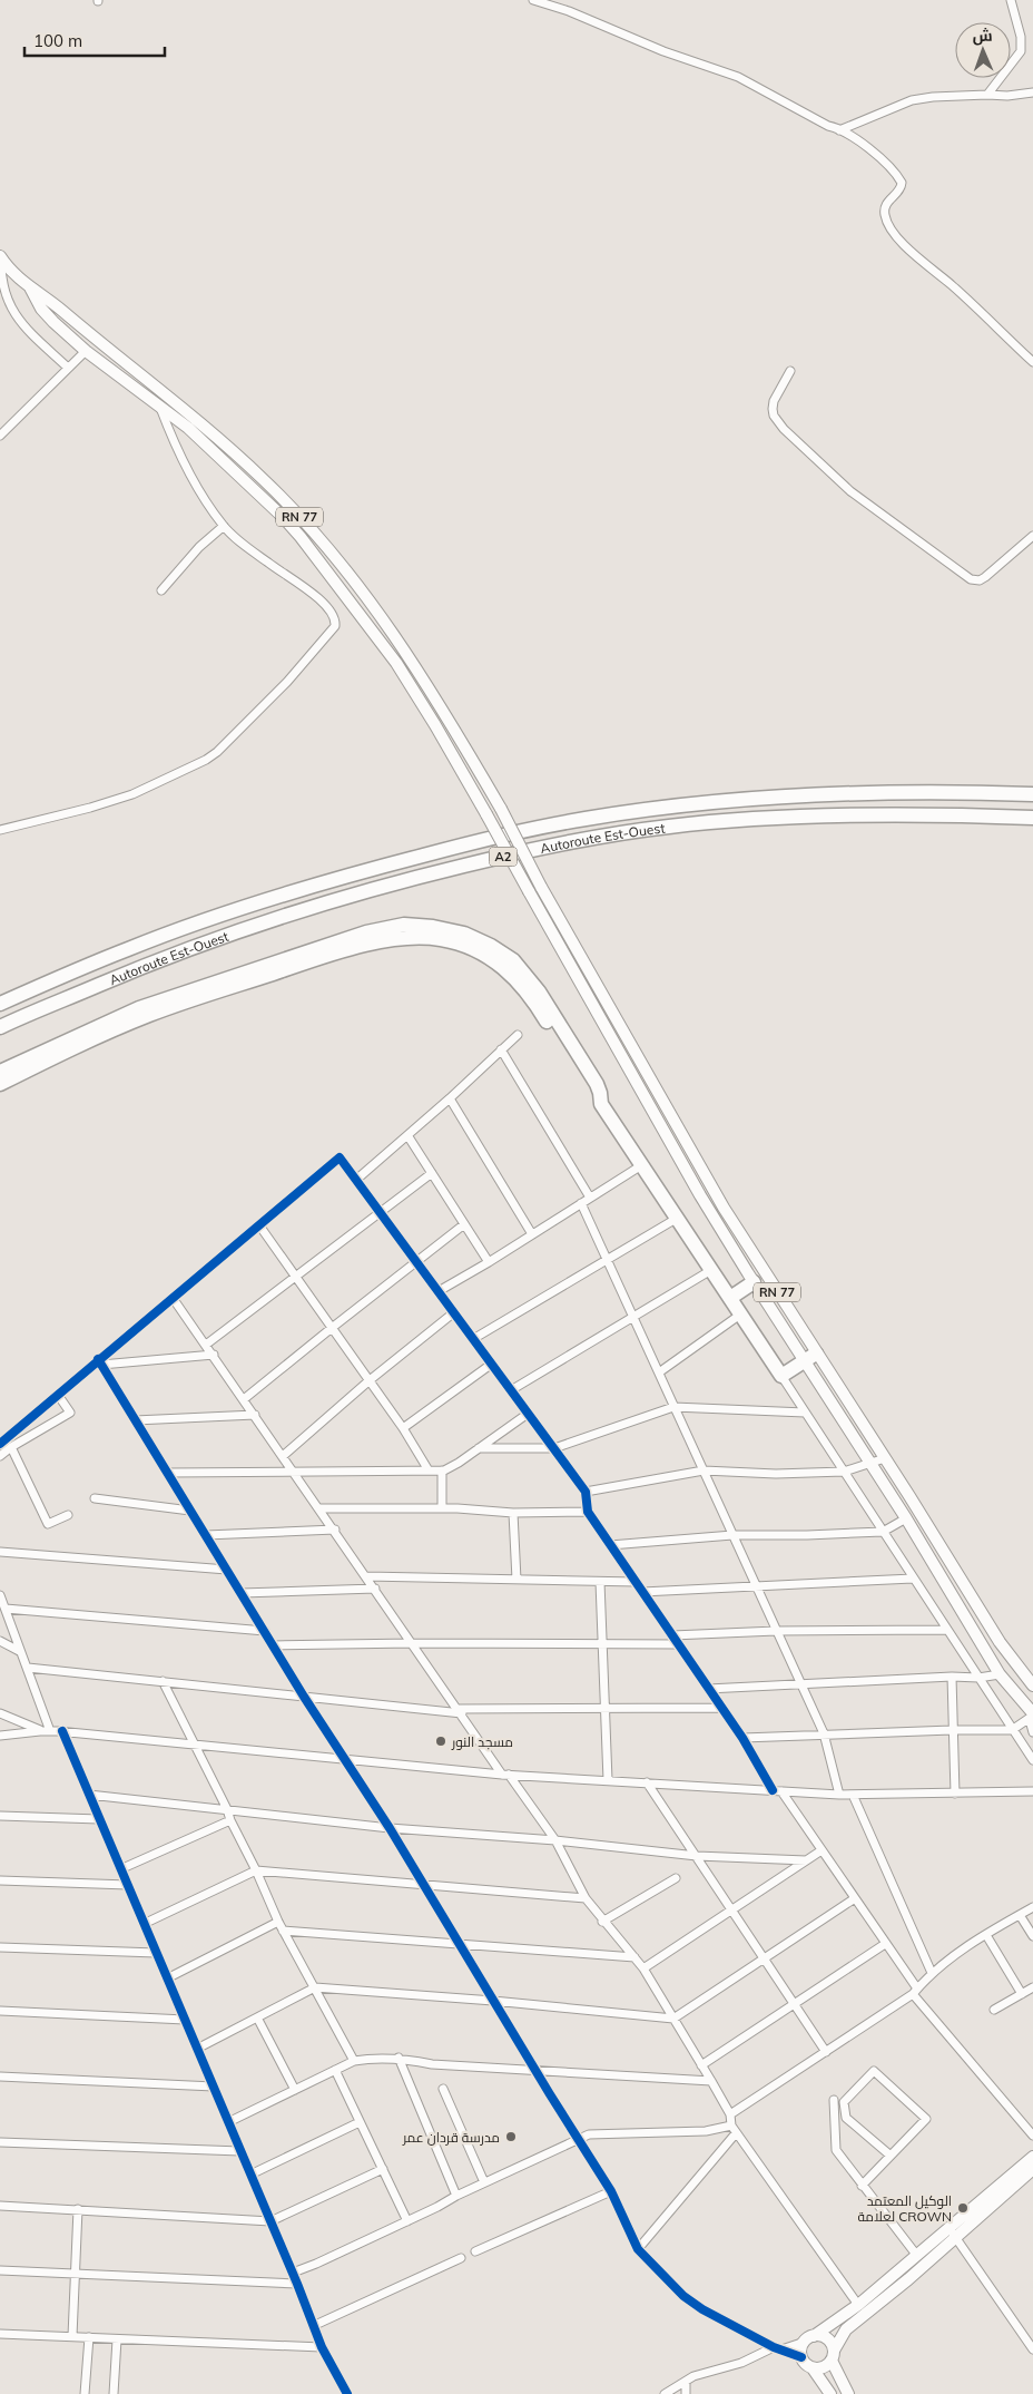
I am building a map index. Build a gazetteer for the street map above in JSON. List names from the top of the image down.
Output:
{
  "streets": {
    "highway": ["Autoroute Est-Ouest", "A2"],
    "main road": ["RN 77"]
  },
  "places": ["مسجد النور", "مدرسة قردان عمر", "الوكيل المعتمد لعلامة CROWN"],
  "scale_bar": "100 m",
  "north": "top"
}
